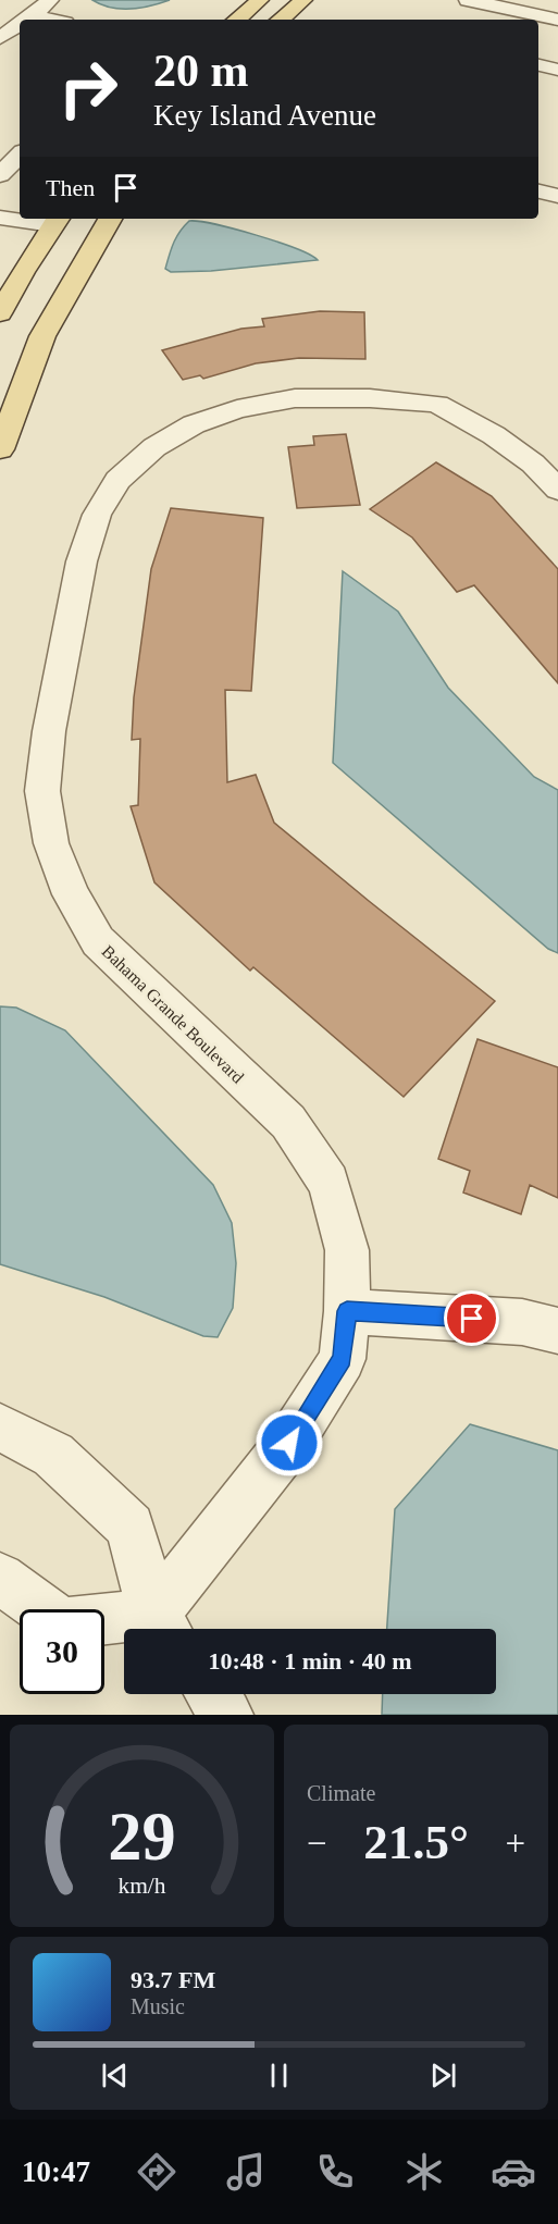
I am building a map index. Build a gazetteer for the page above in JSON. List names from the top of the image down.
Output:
{
  "streets": {
    "street": ["Bahama Grande Boulevard"]
  },
  "page": {
    "turn": ["20 m", "Key Island Avenue"],
    "then": "Then",
    "limit": "30",
    "trip": "10:48 · 1 min · 40 m",
    "tile": "Climate",
    "heat": ["−", "21.5°", "+"],
    "song": ["93.7 FM", "Music"],
    "tabs": "10:47",
    "gauge": ["29", "km/h"]
  }
}
